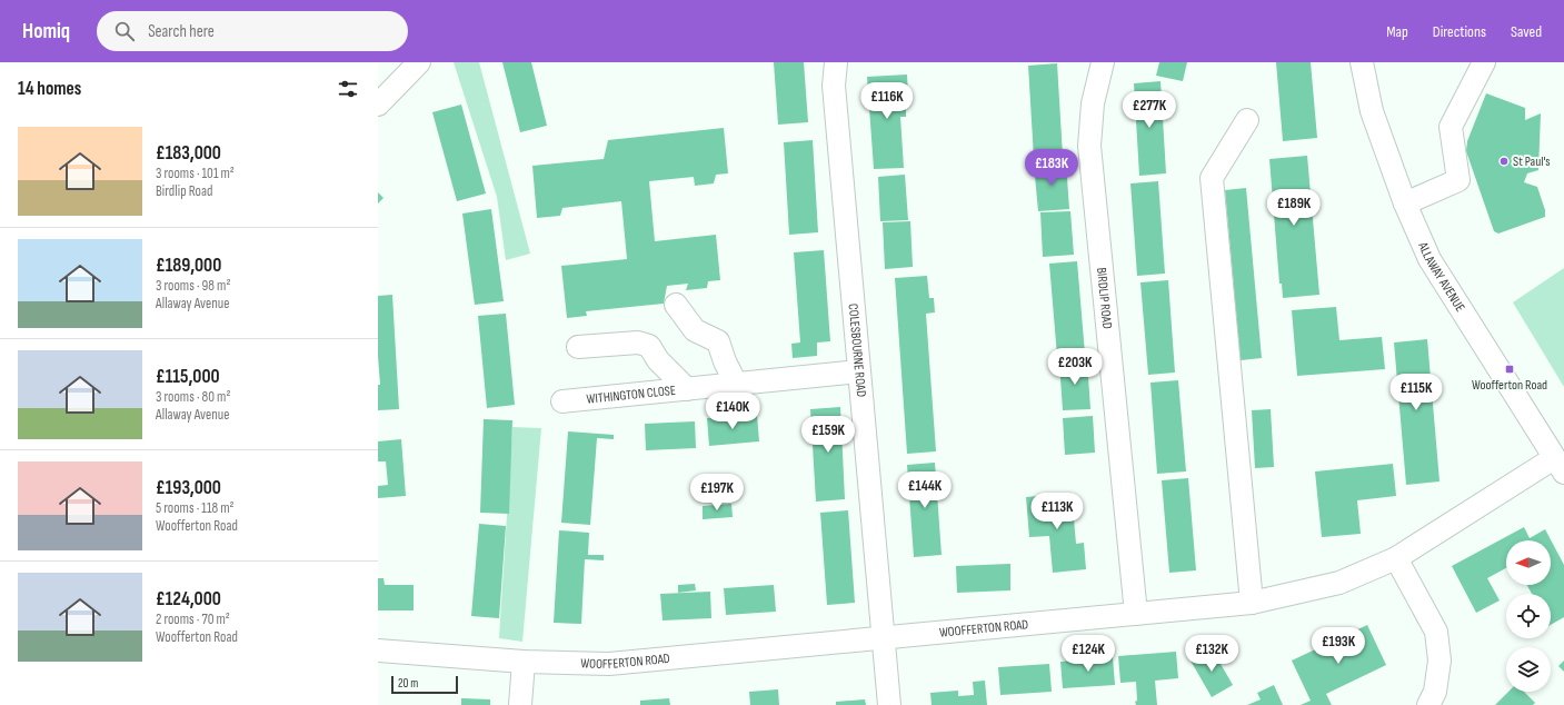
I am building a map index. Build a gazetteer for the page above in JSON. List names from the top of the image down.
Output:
{
  "streets": {
    "street": [
      "ALLAWAY AVENUE",
      "BIRDLIP ROAD",
      "COLESBOURNE ROAD",
      "WITHINGTON CLOSE",
      "WOOFFERTON ROAD"
    ]
  },
  "crossings": [
    ["ALLAWAY AVENUE", "WOOFFERTON ROAD"],
    ["BIRDLIP ROAD", "WOOFFERTON ROAD"],
    ["COLESBOURNE ROAD", "WITHINGTON CLOSE"],
    ["COLESBOURNE ROAD", "WOOFFERTON ROAD"]
  ],
  "places": {
    "other": ["St Paul's"],
    "transit": ["Woofferton Road"]
  },
  "scale_bar": "20 m",
  "north": "left",
  "page": {
    "header": "Homiq",
    "search": "Search here",
    "nav": ["Map", "Directions", "Saved"],
    "heading": "14 homes",
    "price": [
      "£116K",
      "£277K",
      "£183K",
      "£189K",
      "£203K",
      "£115K",
      "£140K",
      "£159K",
      "£144K",
      "£197K",
      "£113K",
      "£193K",
      "£124K",
      "£132K"
    ],
    "list": [
      {
        "name": "£183,000",
        "note": "3 rooms · 101 m² · Birdlip Road"
      },
      {
        "name": "£189,000",
        "note": "3 rooms · 98 m² · Allaway Avenue"
      },
      {
        "name": "£115,000",
        "note": "3 rooms · 80 m² · Allaway Avenue"
      },
      {
        "name": "£193,000",
        "note": "5 rooms · 118 m² · Woofferton Road"
      },
      {
        "name": "£124,000",
        "note": "2 rooms · 70 m² · Woofferton Road"
      }
    ],
    "scale": "20 m"
  }
}
